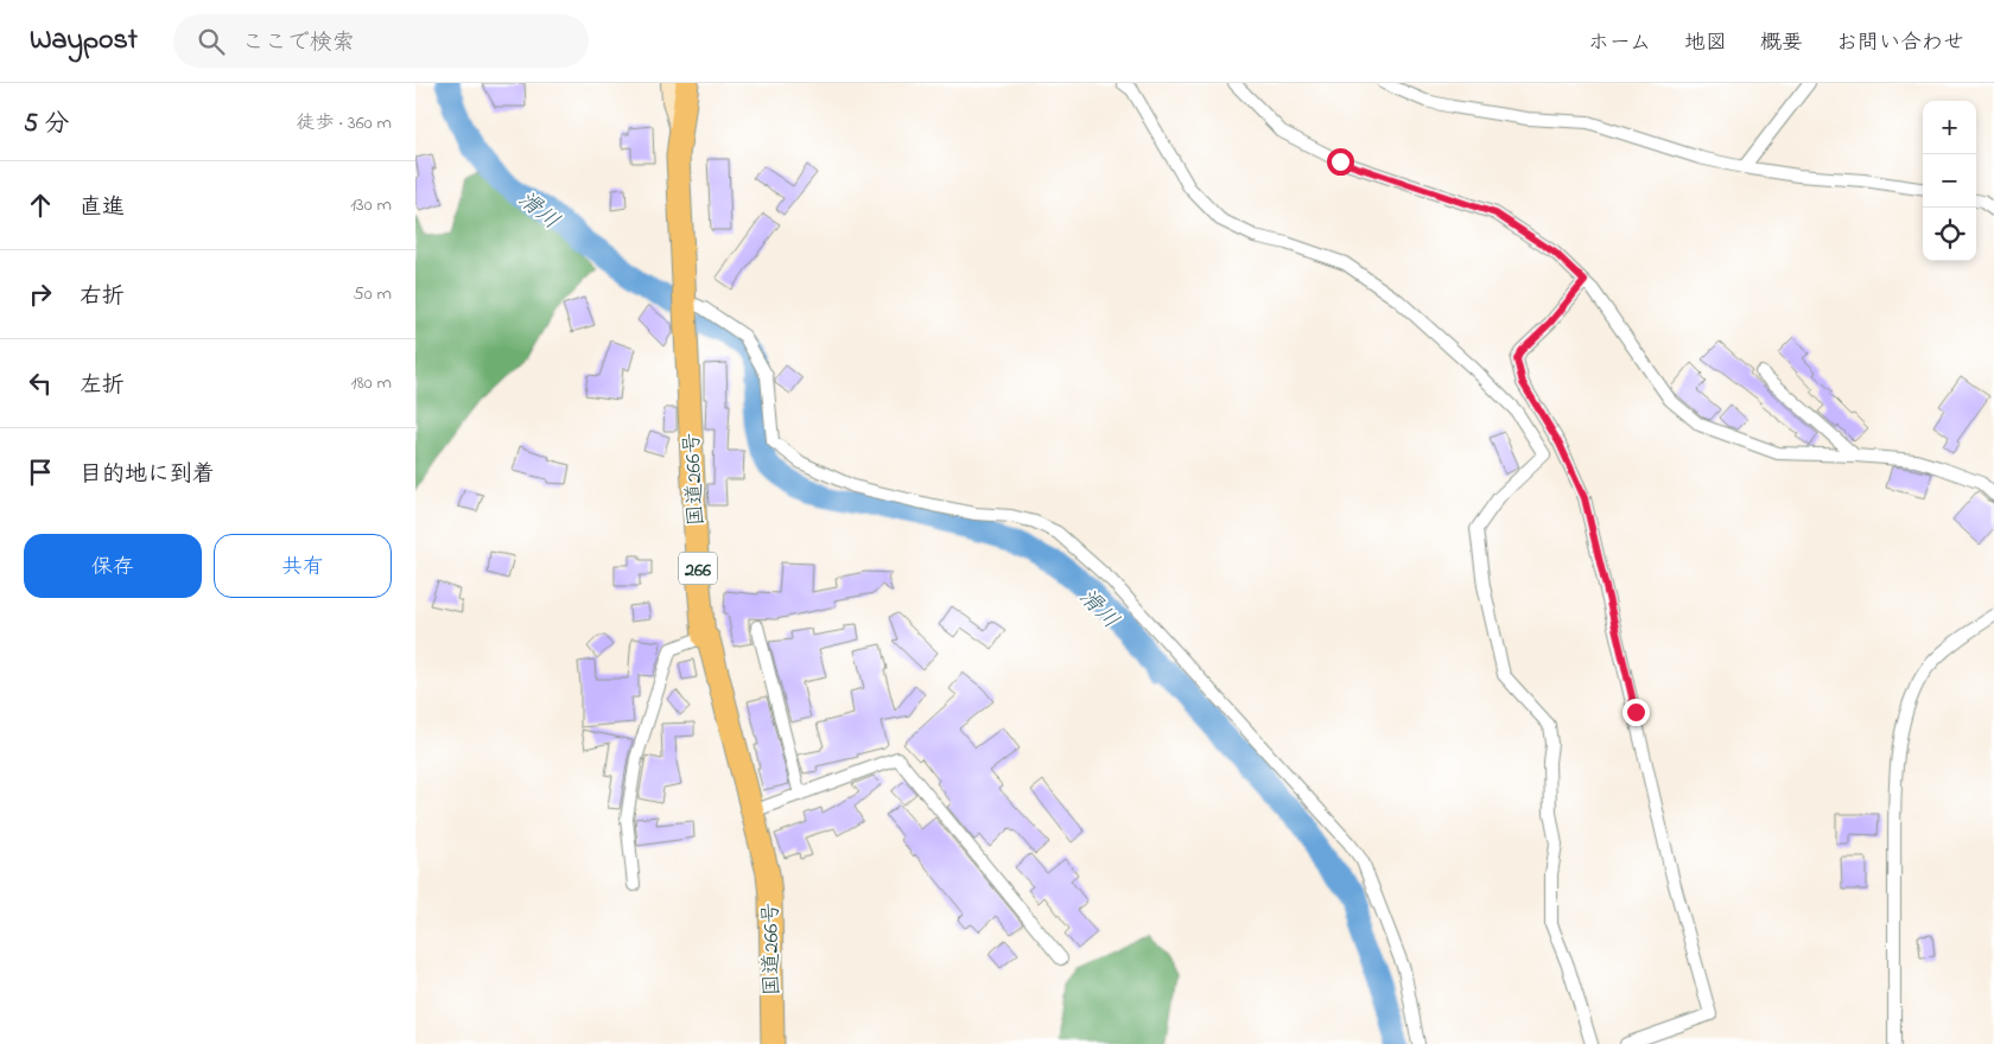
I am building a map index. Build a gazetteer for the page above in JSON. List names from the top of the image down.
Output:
{
  "streets": {
    "highway": ["国道266号", "266"]
  },
  "water": ["滑川"],
  "page": {
    "header": "Waypost",
    "search": "ここで検索",
    "nav": [
      "ホーム",
      "地図",
      "概要",
      "お問い合わせ"
    ],
    "heading": ["5 分", "徒歩 · 360 m"],
    "map_buttons": ["+", "−"],
    "list": [
      ["直進", "130 m"],
      ["右折", "50 m"],
      ["左折", "180 m"],
      "目的地に到着"
    ],
    "buttons": ["保存", "共有"]
  }
}
